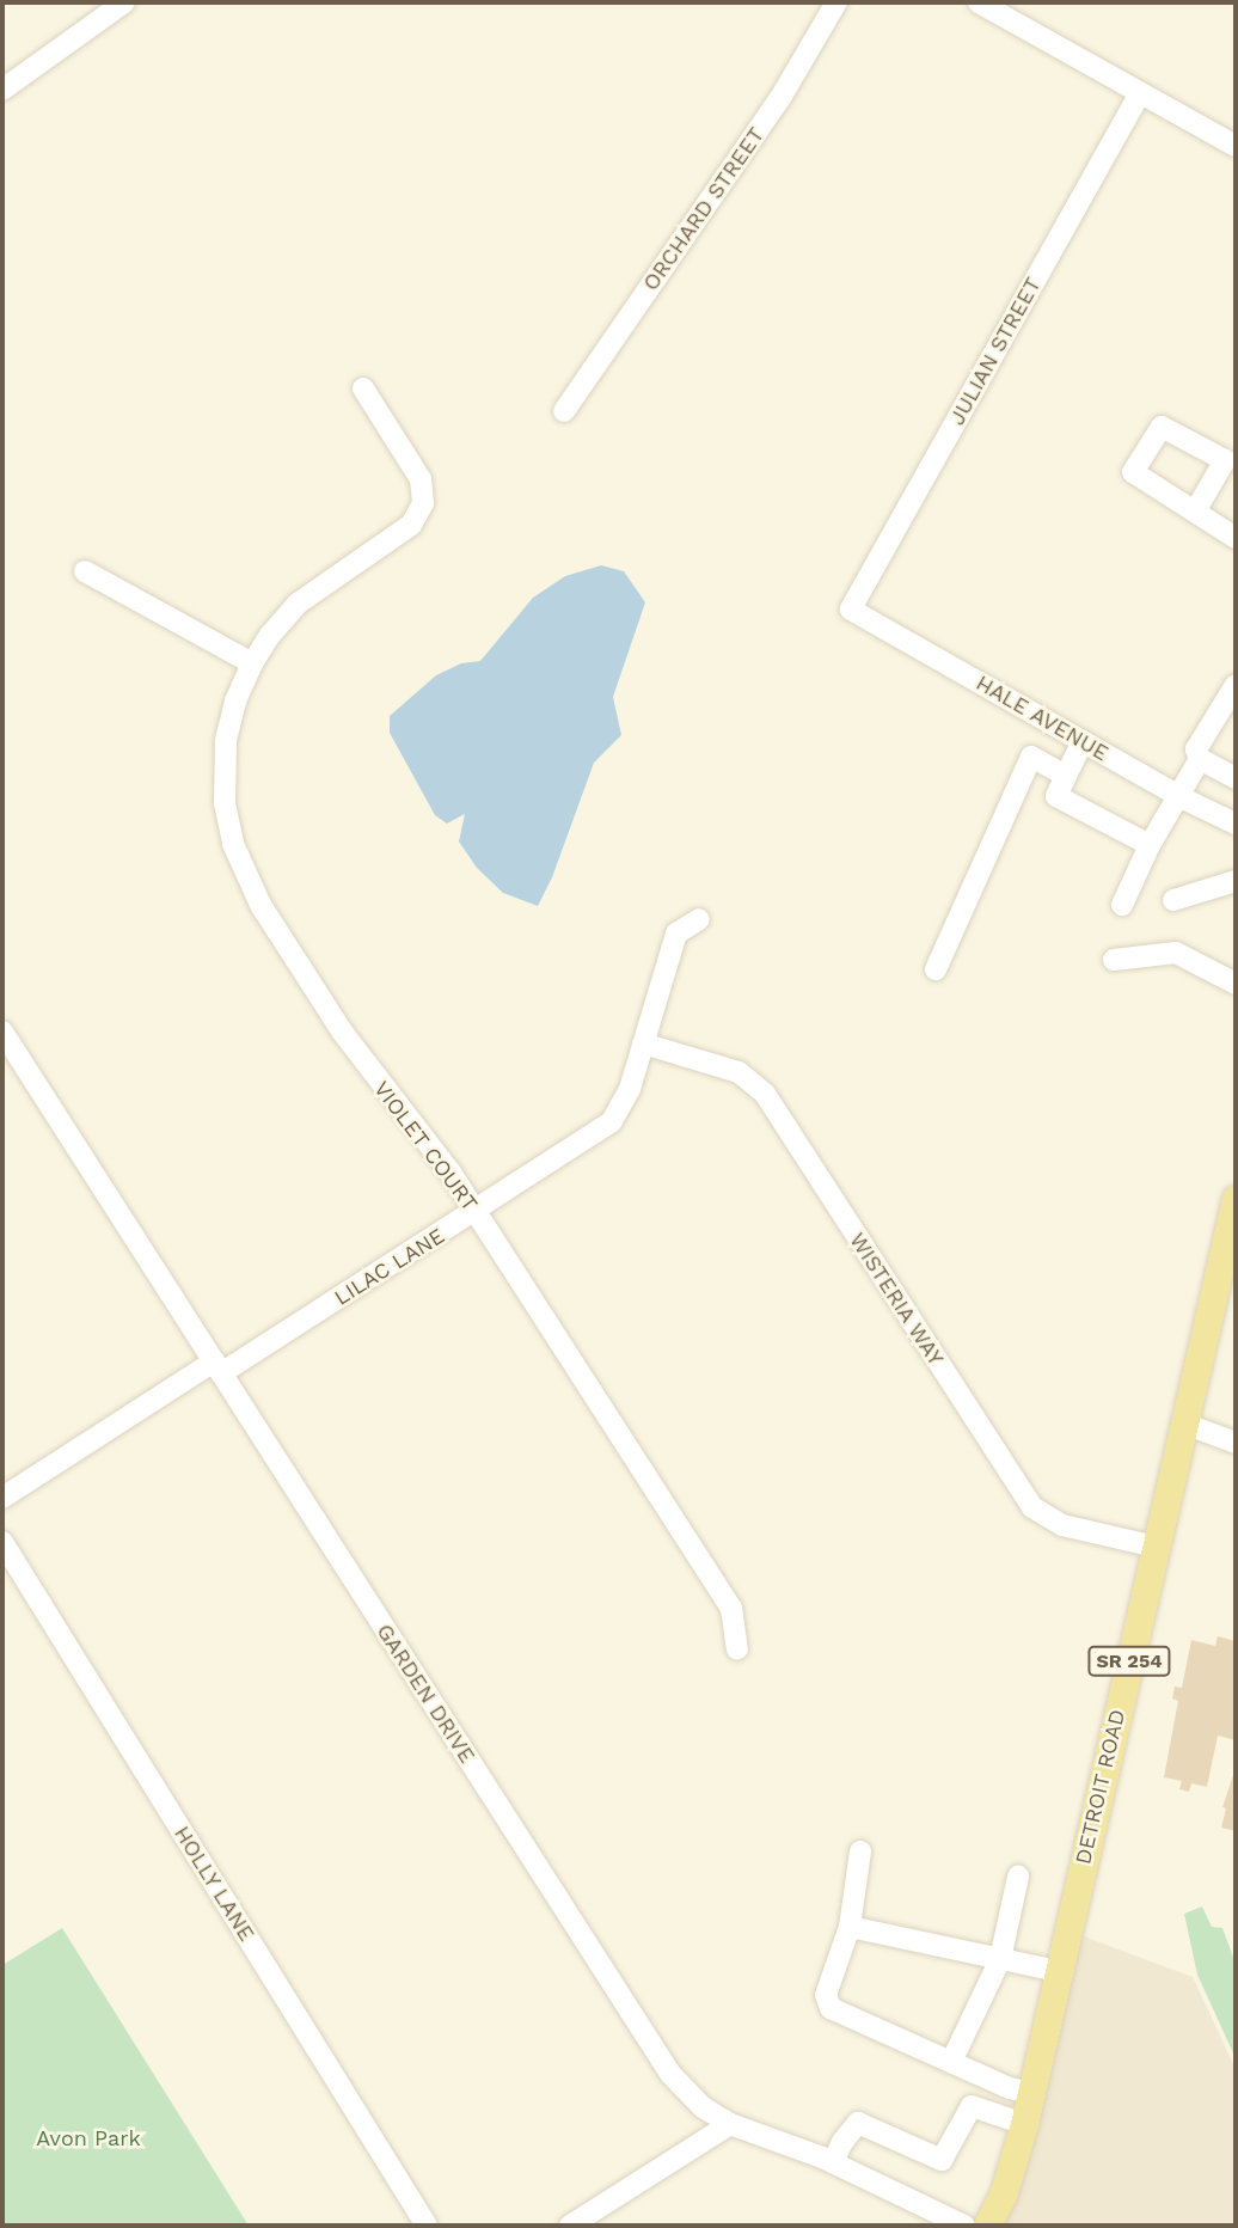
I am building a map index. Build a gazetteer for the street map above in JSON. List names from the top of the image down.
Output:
{
  "streets": {
    "main road": ["SR 254", "DETROIT ROAD"],
    "street": [
      "ORCHARD STREET",
      "JULIAN STREET",
      "HALE AVENUE",
      "VIOLET COURT",
      "LILAC LANE",
      "WISTERIA WAY",
      "GARDEN DRIVE",
      "HOLLY LANE"
    ]
  },
  "crossings": [
    ["JULIAN STREET", "HALE AVENUE"],
    ["VIOLET COURT", "LILAC LANE"],
    ["LILAC LANE", "WISTERIA WAY"],
    ["LILAC LANE", "GARDEN DRIVE"],
    ["WISTERIA WAY", "DETROIT ROAD"]
  ],
  "parks": ["Avon Park"]
}
